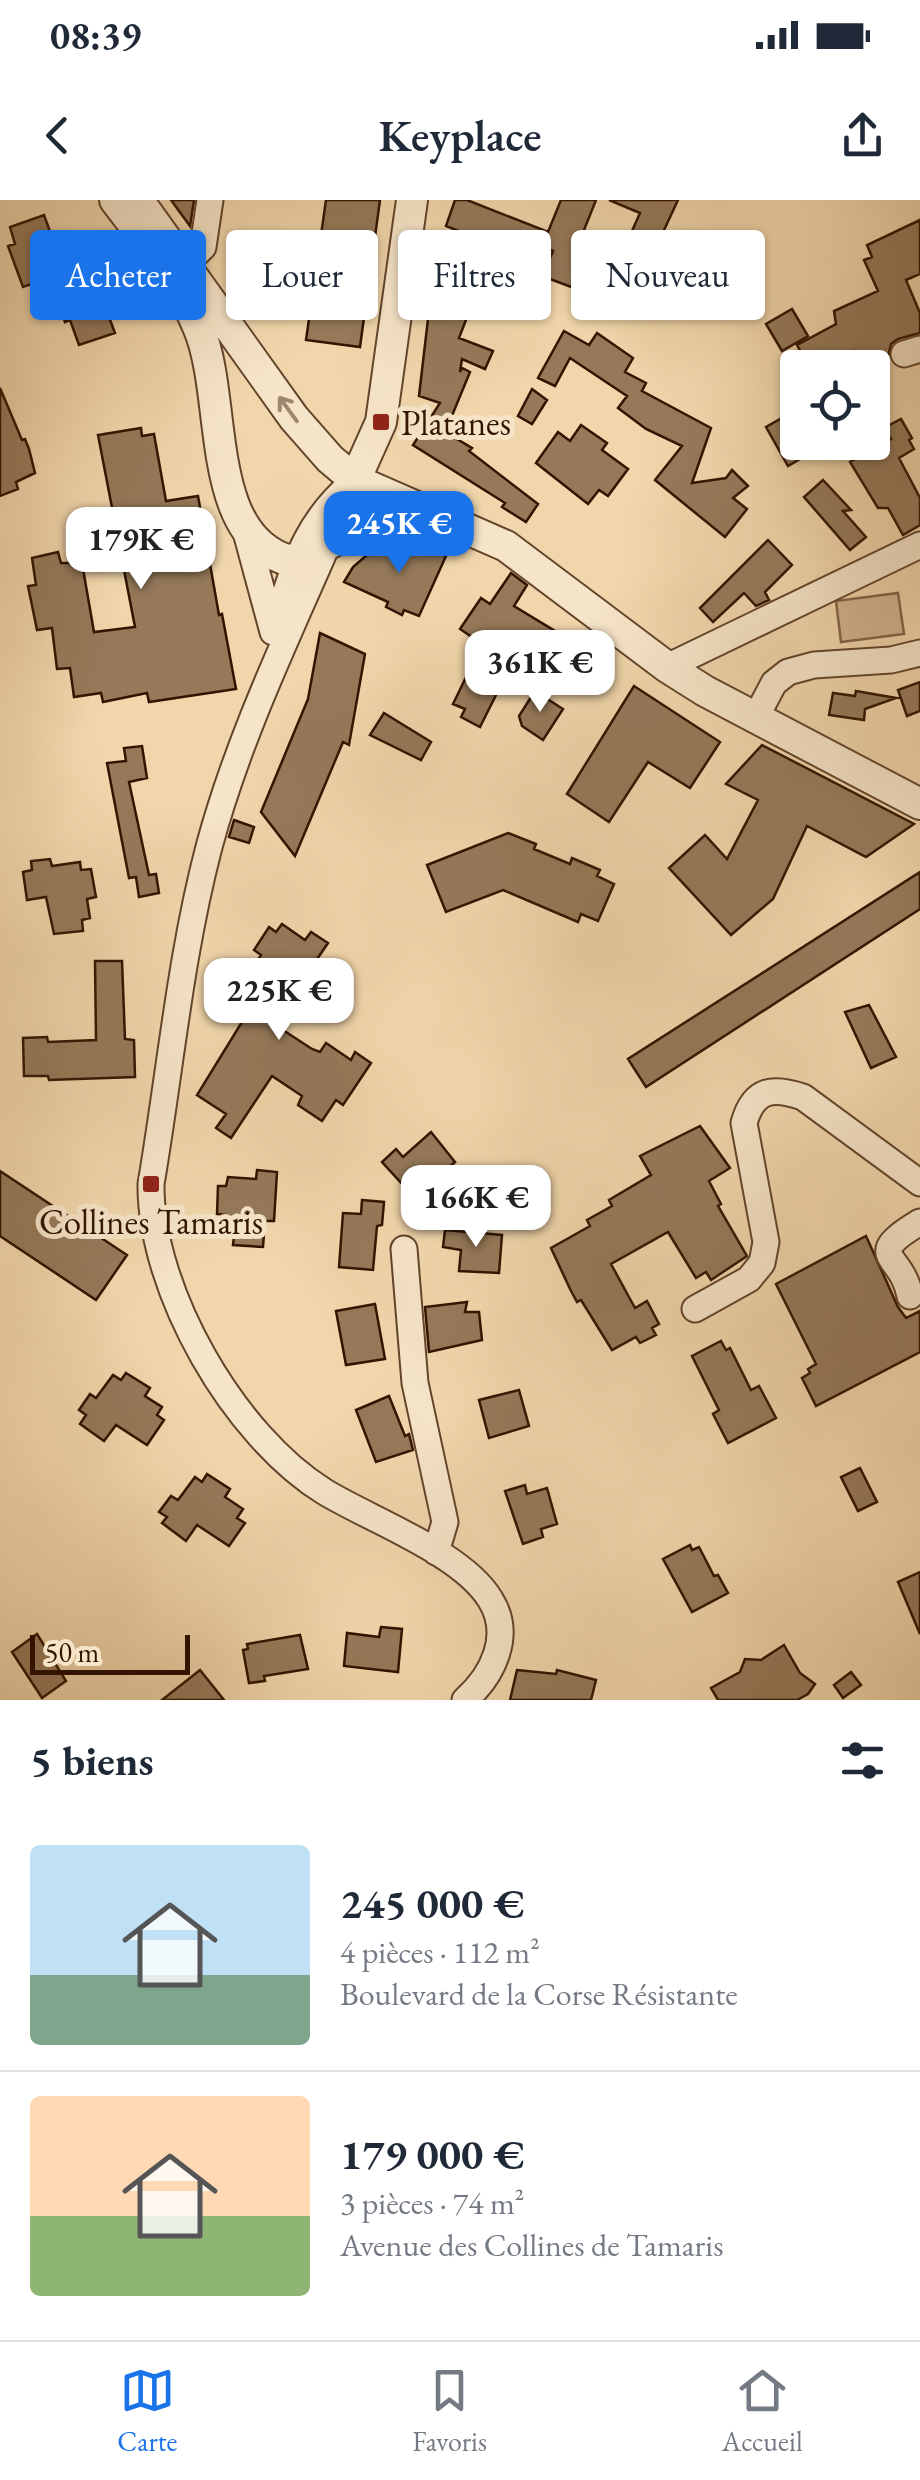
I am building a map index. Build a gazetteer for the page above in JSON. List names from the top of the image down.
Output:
{
  "places": {
    "transit": ["Platanes", "Collines Tamaris"]
  },
  "scale_bar": "50 m",
  "page": {
    "status": "08:39",
    "header": "Keyplace",
    "chip": [
      "Acheter",
      "Louer",
      "Filtres",
      "Nouveau"
    ],
    "price": [
      "245K €",
      "179K €",
      "361K €",
      "225K €",
      "166K €"
    ],
    "scale": "50 m",
    "heading": "5 biens",
    "list": [
      {
        "name": "245 000 €",
        "note": "4 pièces · 112 m² · Boulevard de la Corse Résistante"
      },
      {
        "name": "179 000 €",
        "note": "3 pièces · 74 m² · Avenue des Collines de Tamaris"
      }
    ],
    "tabs": ["Carte", "Favoris", "Accueil"]
  }
}
